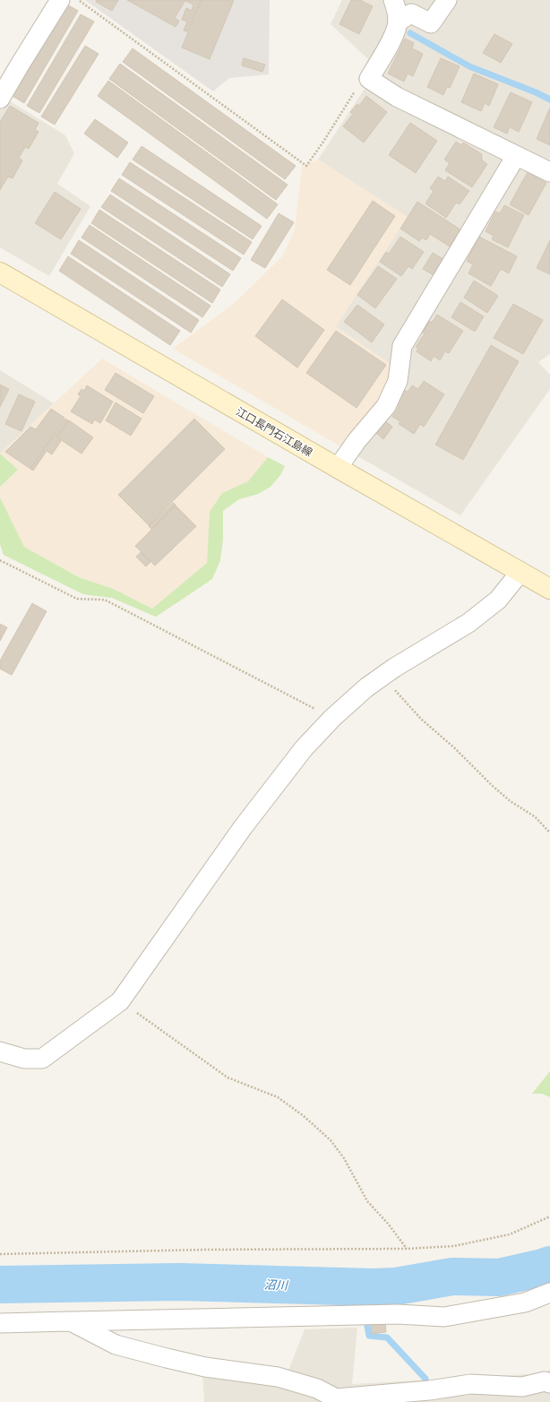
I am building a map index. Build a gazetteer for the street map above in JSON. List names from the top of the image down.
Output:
{
  "streets": {
    "main road": ["江口長門石江島線"]
  },
  "water": ["沼川"]
}
